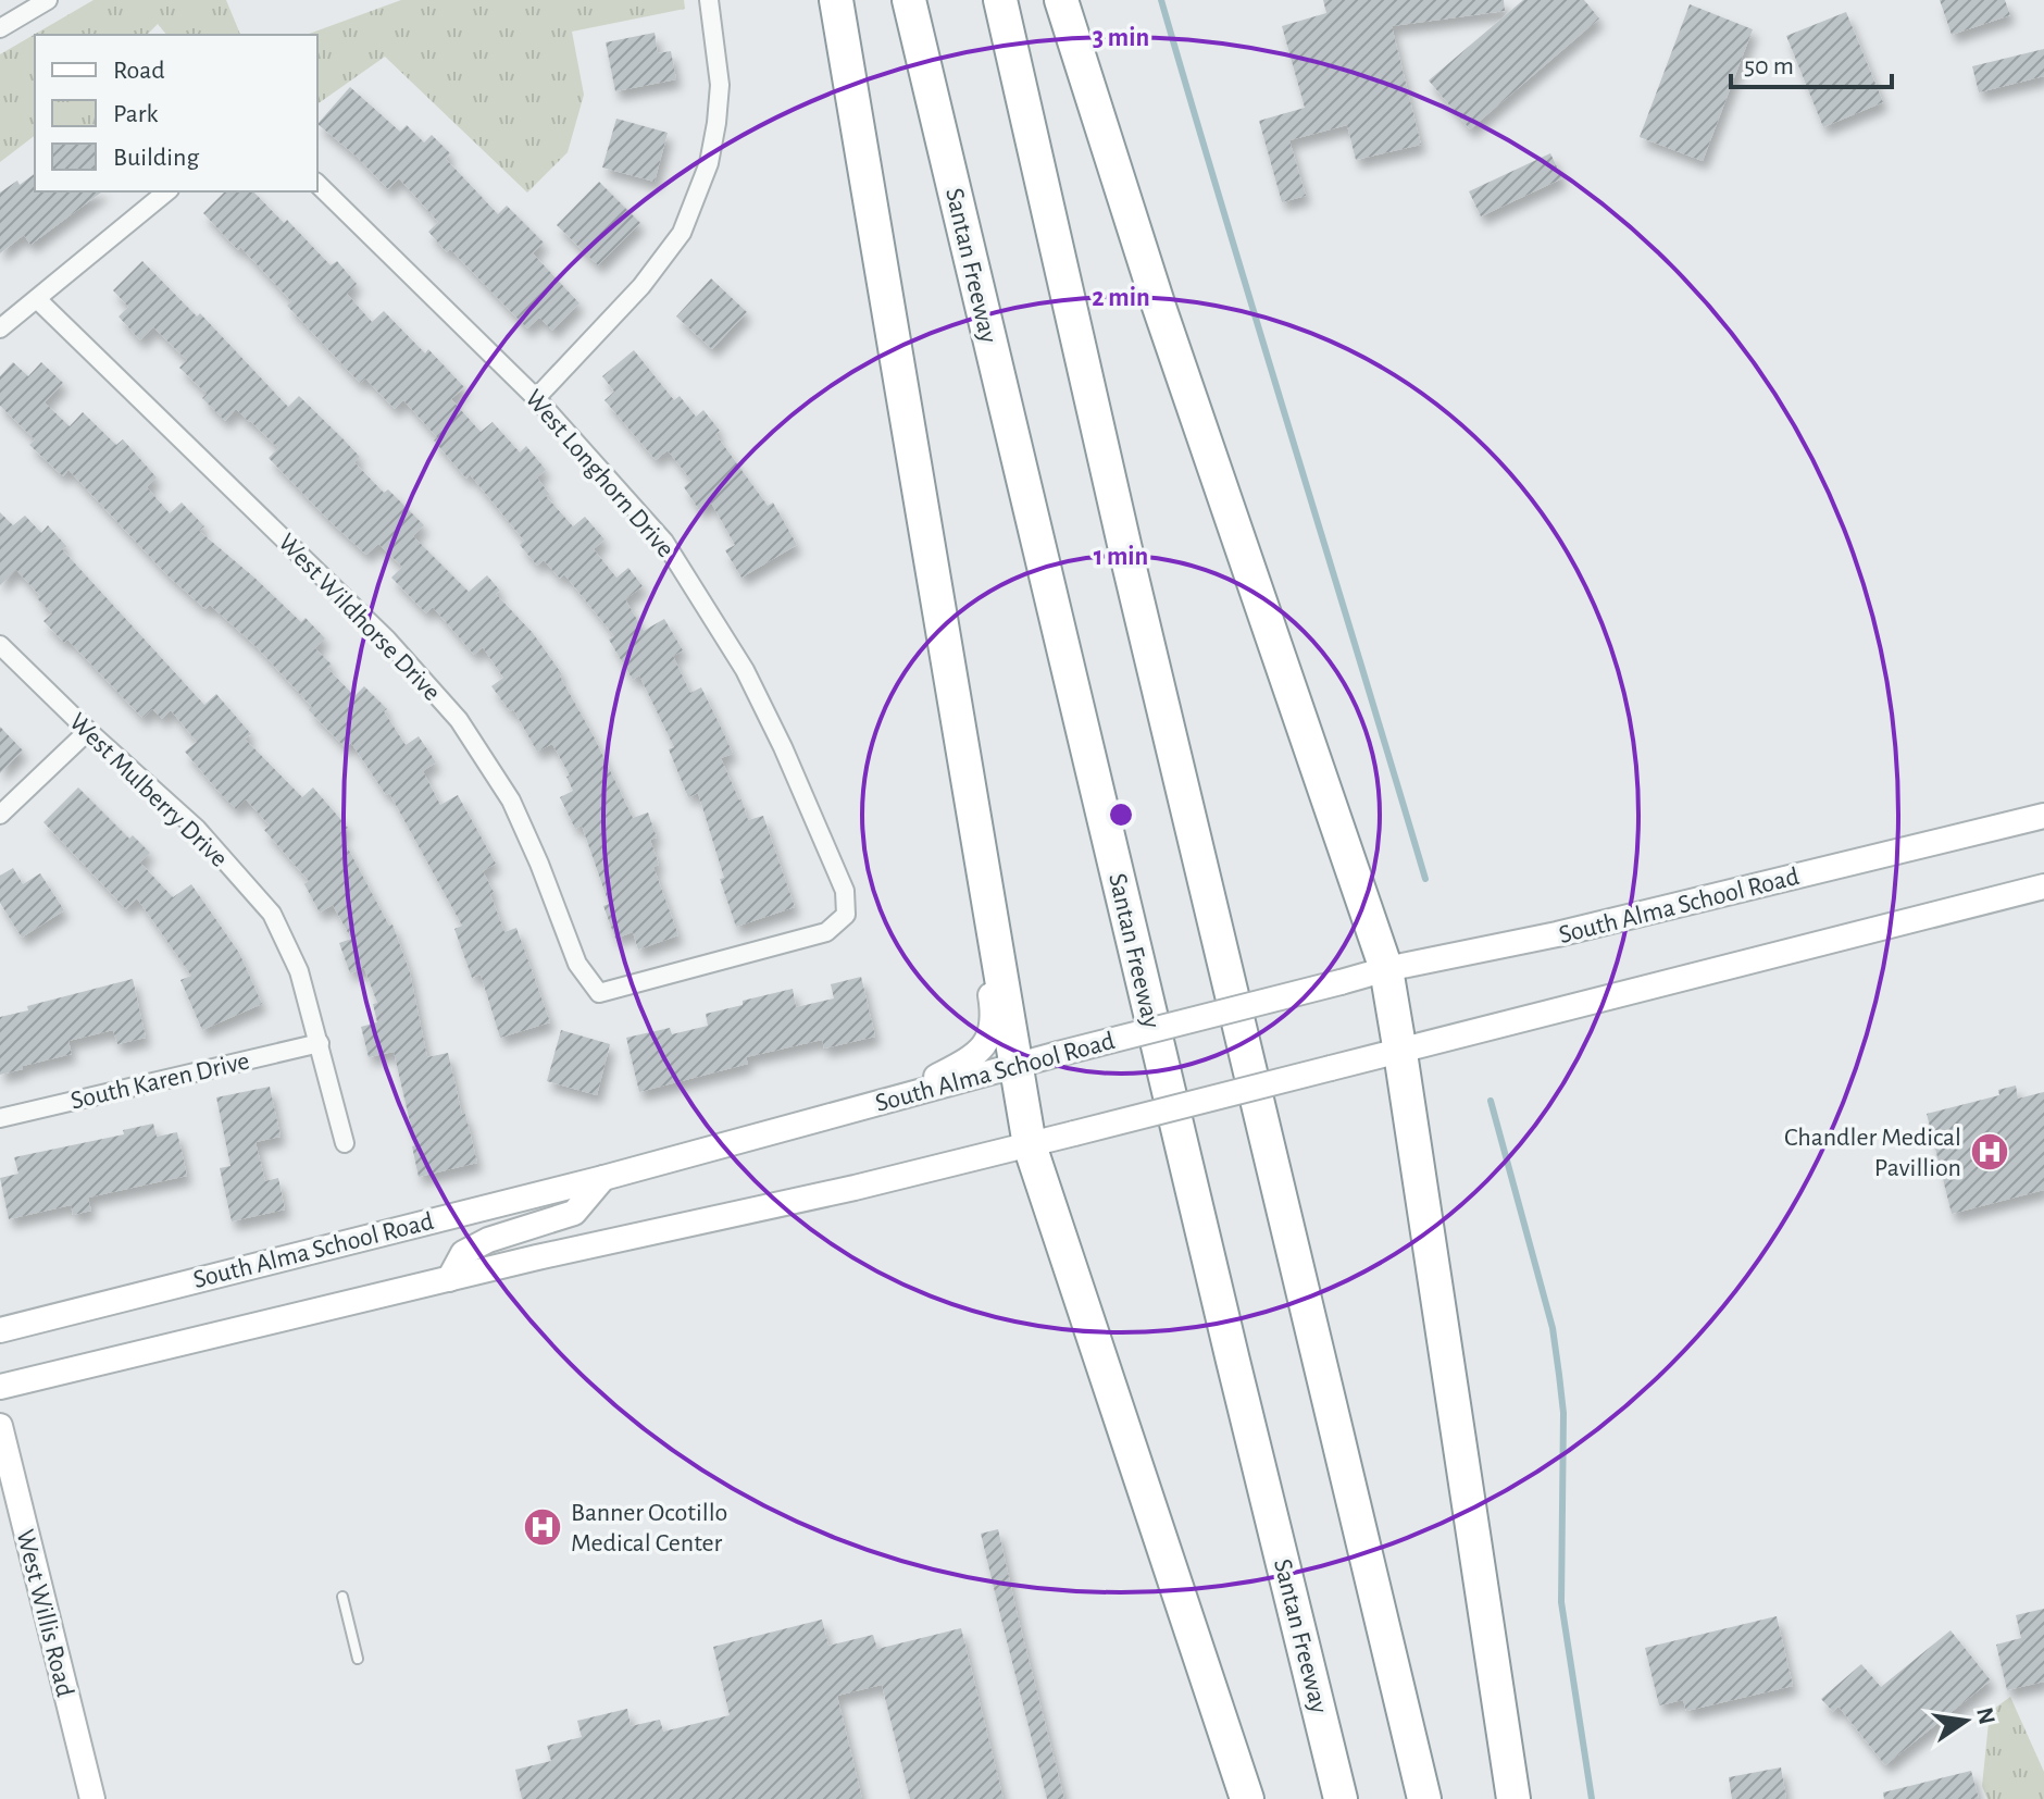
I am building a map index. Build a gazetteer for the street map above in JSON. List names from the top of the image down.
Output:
{
  "streets": {
    "highway": ["Santan Freeway"],
    "main road": ["South Alma School Road", "West Willis Road"],
    "street": [
      "West Longhorn Drive",
      "West Wildhorse Drive",
      "West Mulberry Drive",
      "South Karen Drive"
    ]
  },
  "crossings": [
    ["West Longhorn Drive", "West Wildhorse Drive"],
    ["West Mulberry Drive", "South Karen Drive"]
  ],
  "places": {
    "hospital": ["Chandler Medical Pavillion", "Banner Ocotillo Medical Center"]
  },
  "legend": ["Road", "Park", "Building"],
  "scale_bar": "50 m",
  "north": "right",
  "rings": ["3 min", "2 min", "1 min"]
}
